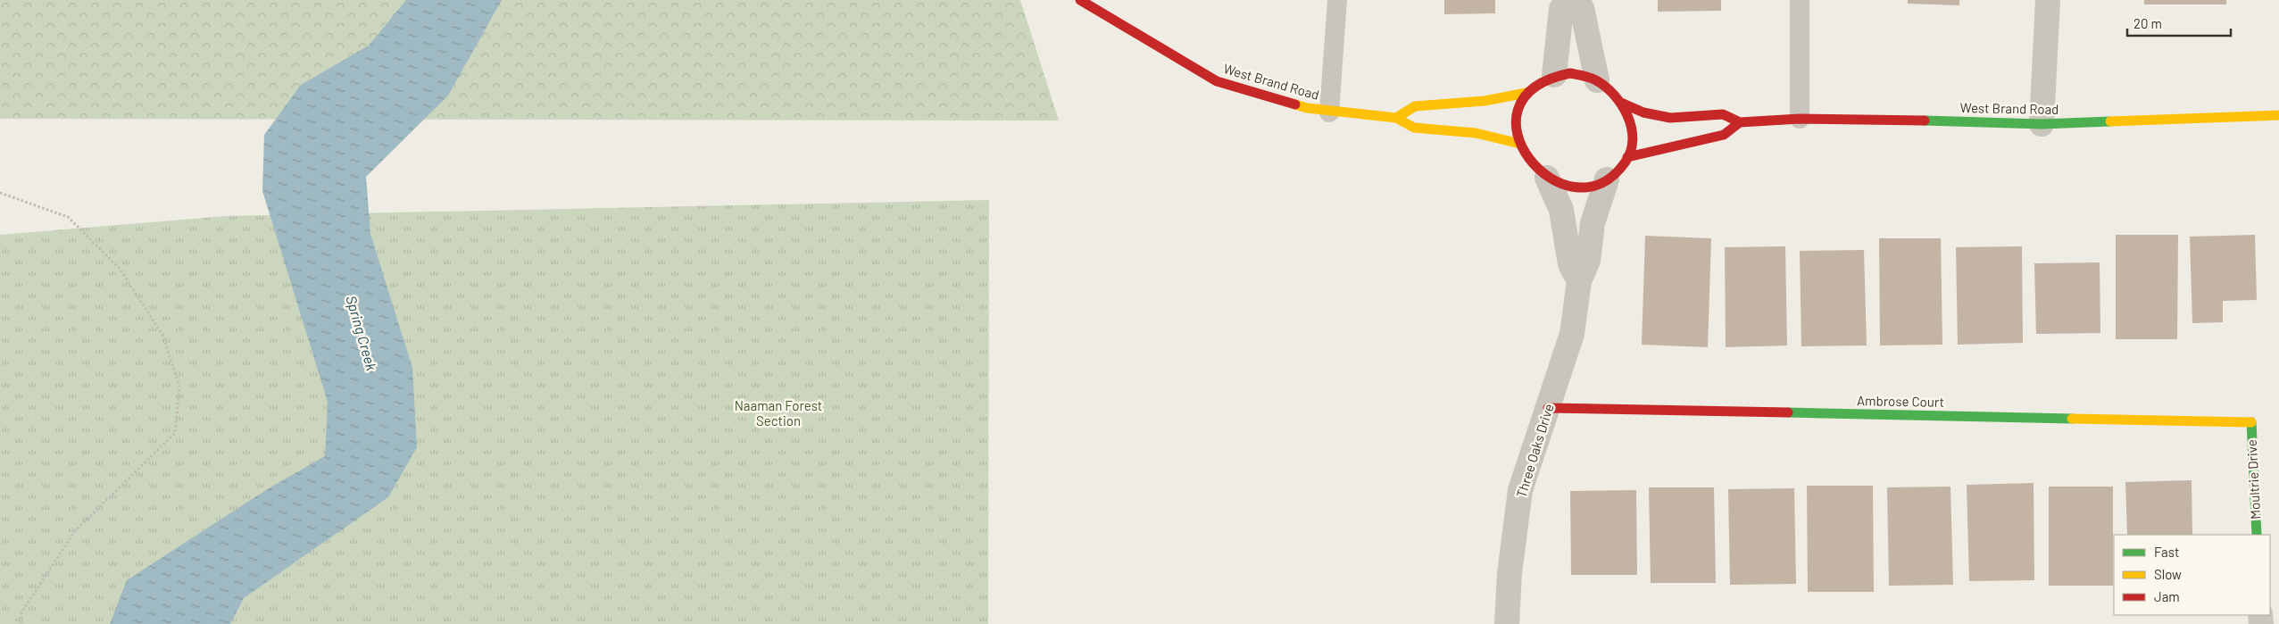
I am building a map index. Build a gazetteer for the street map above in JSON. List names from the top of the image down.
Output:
{
  "streets": {
    "street": [
      "West Brand Road",
      "Ambrose Court",
      "Three Oaks Drive",
      "Moultrie Drive"
    ]
  },
  "crossings": [
    ["West Brand Road", "Three Oaks Drive"],
    ["Ambrose Court", "Three Oaks Drive"],
    ["Ambrose Court", "Moultrie Drive"]
  ],
  "water": ["Spring Creek"],
  "parks": ["Naaman Forest Section"],
  "legend": ["Fast", "Slow", "Jam"],
  "scale_bar": "20 m"
}
